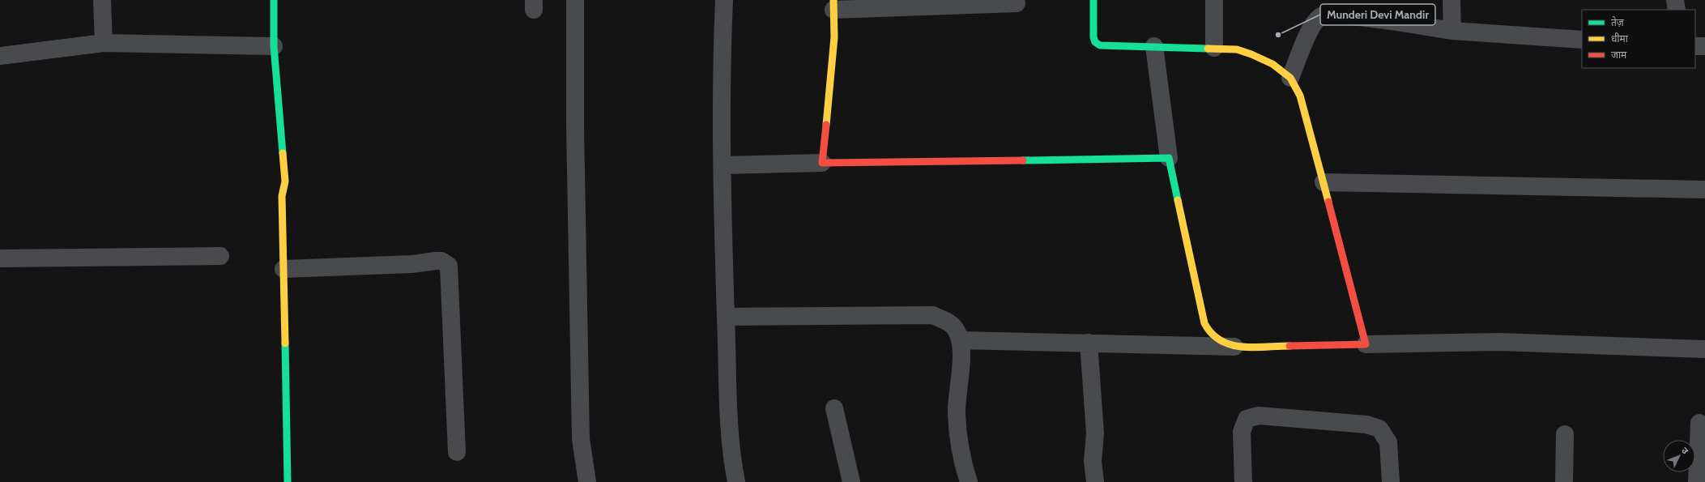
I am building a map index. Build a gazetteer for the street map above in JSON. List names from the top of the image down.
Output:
{
  "places": ["Munderi Devi Mandir"],
  "legend": ["तेज़", "धीमा", "जाम"],
  "north": "top right"
}
